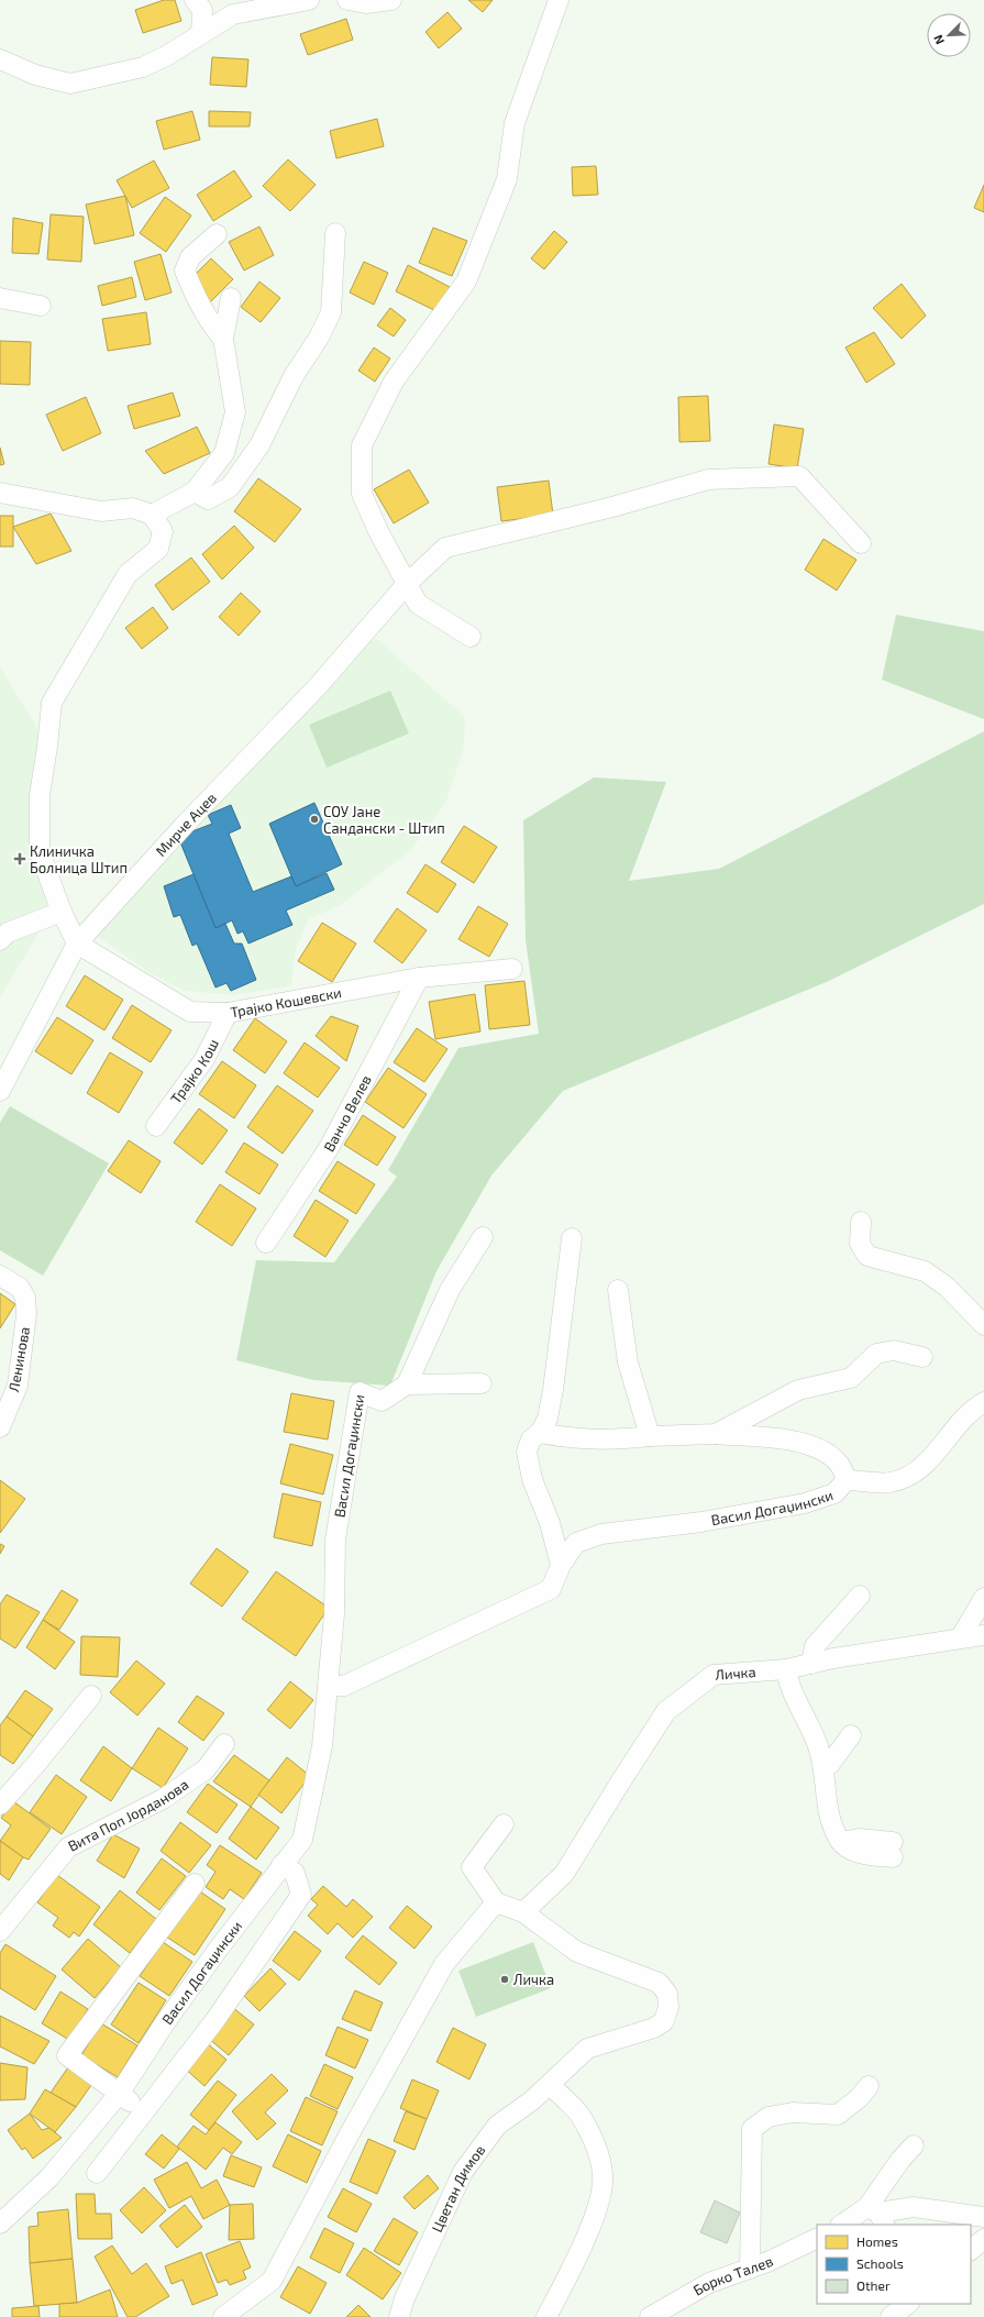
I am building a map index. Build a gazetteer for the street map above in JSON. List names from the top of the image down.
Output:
{
  "streets": {
    "street": [
      "Мирче Ацев",
      "Трајко Кошевски",
      "Трајко Кош",
      "Ванчо Велев",
      "Ленинова",
      "Васил Догаџински",
      "Личка",
      "Вита Поп Јорданова",
      "Цветан Димов",
      "Борко Талев"
    ]
  },
  "crossings": [
    ["Мирче Ацев", "Трајко Кошевски"],
    ["Трајко Кошевски", "Трајко Кош"],
    ["Трајко Кошевски", "Ванчо Велев"],
    ["Личка", "Цветан Димов"]
  ],
  "places": {
    "other": ["СОУ Јане Сандански - Штип", "Личка"],
    "health": ["Клиничка Болница Штип"]
  },
  "legend": ["Homes", "Schools", "Other"],
  "north": "bottom left"
}
